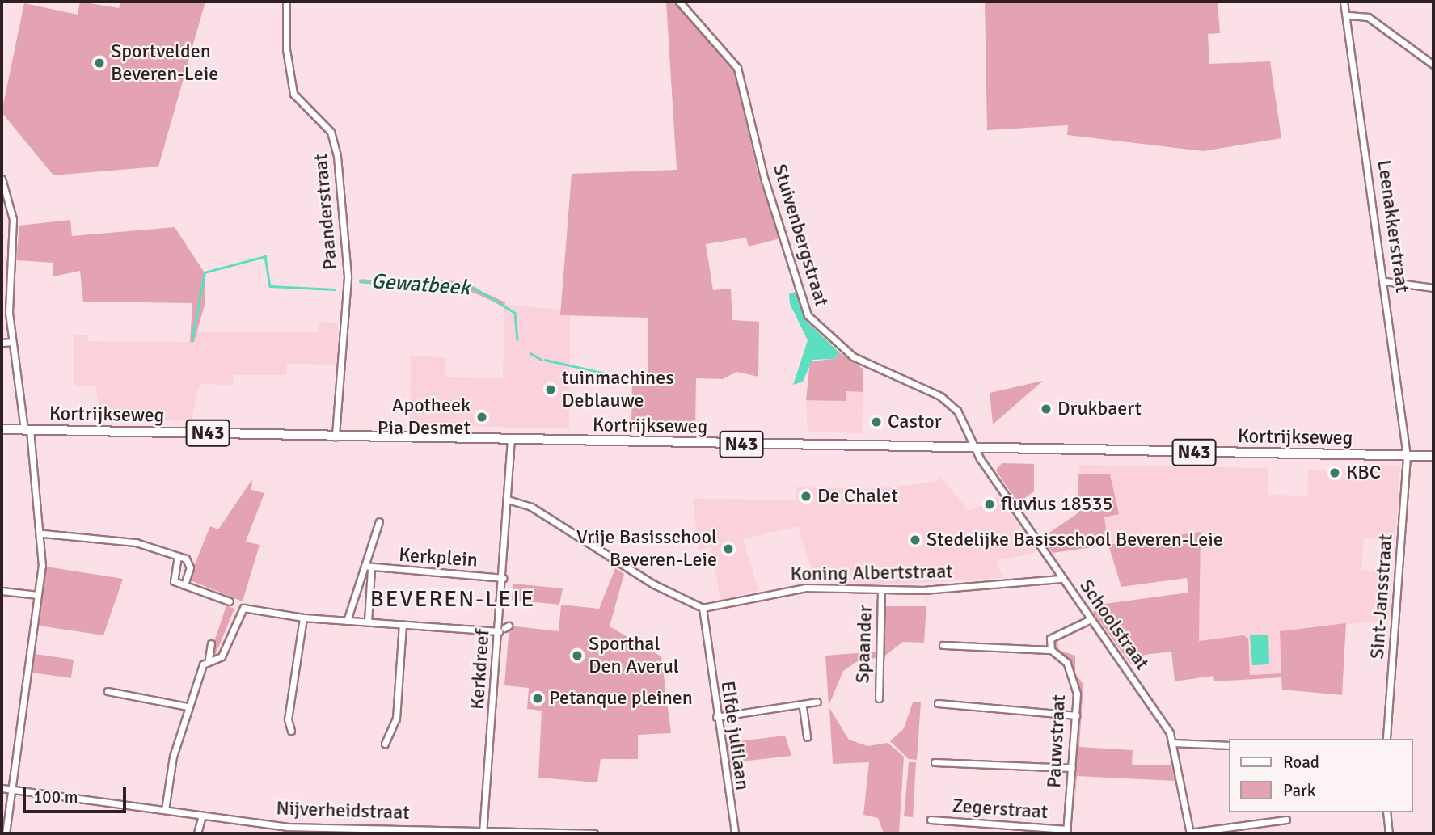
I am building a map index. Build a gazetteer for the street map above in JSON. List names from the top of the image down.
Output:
{
  "streets": {
    "main road": ["Kortrijkseweg", "N43"],
    "street": [
      "Paanderstraat",
      "Leenakkerstraat",
      "Stuivenbergstraat",
      "Kerkplein",
      "Koning Albertstraat",
      "Sint-Jansstraat",
      "Schoolstraat",
      "Spaander",
      "Kerkdreef",
      "Elfde julilaan",
      "Pauwstraat",
      "Zegerstraat",
      "Nijverheidstraat"
    ]
  },
  "crossings": [
    ["Paanderstraat", "Kortrijkseweg"],
    ["Leenakkerstraat", "Kortrijkseweg"],
    ["Leenakkerstraat", "Sint-Jansstraat"],
    ["Stuivenbergstraat", "Kortrijkseweg"],
    ["Stuivenbergstraat", "Schoolstraat"],
    ["Kortrijkseweg", "Sint-Jansstraat"],
    ["Kortrijkseweg", "Schoolstraat"],
    ["Kortrijkseweg", "Kerkdreef"],
    ["Kerkplein", "Kerkdreef"],
    ["Koning Albertstraat", "Schoolstraat"],
    ["Koning Albertstraat", "Spaander"],
    ["Koning Albertstraat", "Elfde julilaan"],
    ["Kerkdreef", "Nijverheidstraat"],
    ["Pauwstraat", "Zegerstraat"]
  ],
  "districts": ["BEVEREN-LEIE"],
  "water": ["Gewatbeek"],
  "places": [
    "Sportvelden Beveren-Leie",
    "tuinmachines Deblauwe",
    "Drukbaert",
    "Apotheek Pia Desmet",
    "Castor",
    "KBC",
    "De Chalet",
    "fluvius 18535",
    "Stedelijke Basisschool Beveren-Leie",
    "Vrije Basisschool Beveren-Leie",
    "Sporthal Den Averul",
    "Petanque pleinen"
  ],
  "legend": ["Road", "Park"],
  "scale_bar": "100 m"
}
